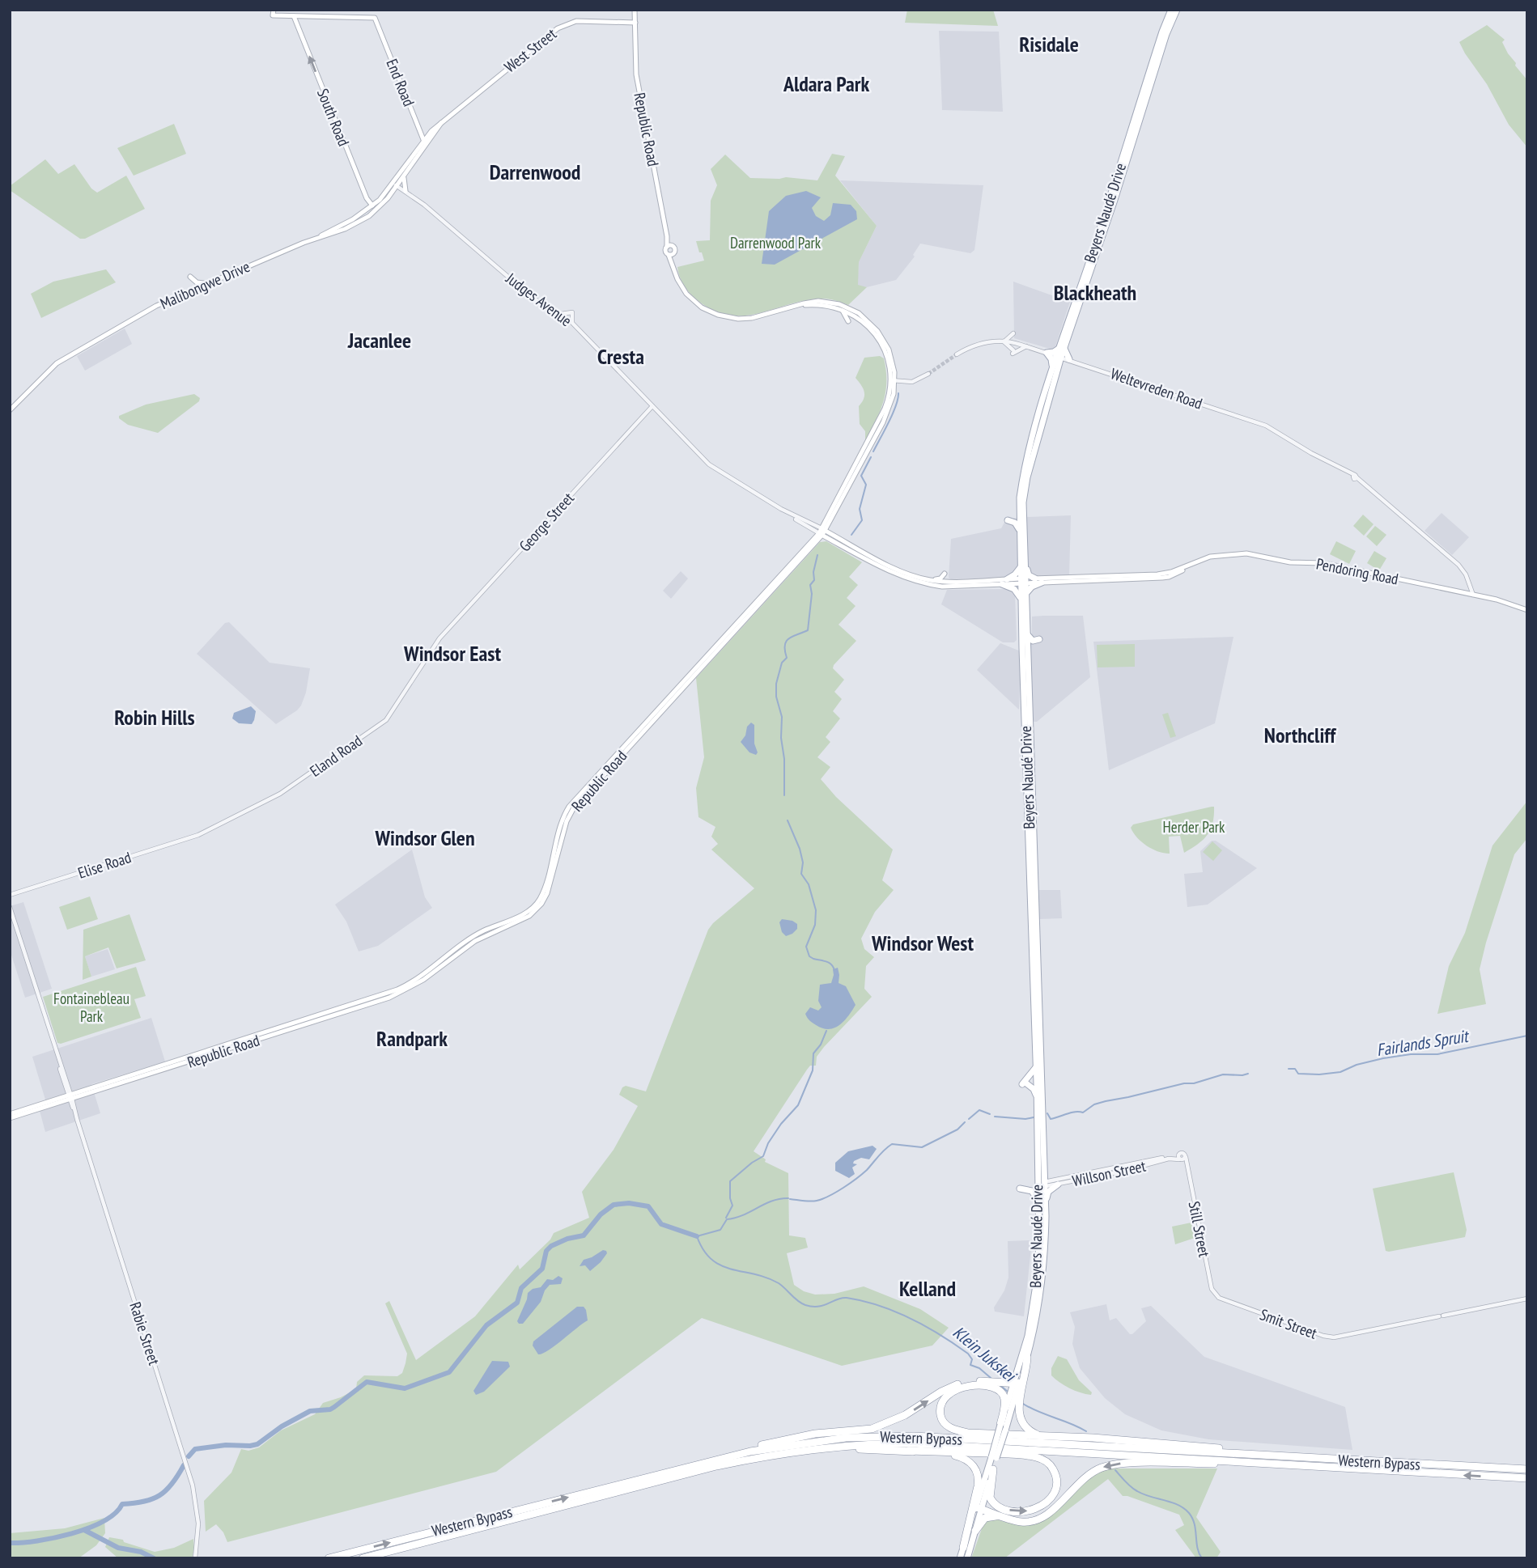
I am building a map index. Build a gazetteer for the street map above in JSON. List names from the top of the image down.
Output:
{
  "streets": {
    "highway": ["Western Bypass"],
    "main road": [
      "West Street",
      "End Road",
      "South Road",
      "Republic Road",
      "Beyers Naudé Drive",
      "Malibongwe Drive",
      "Judges Avenue",
      "Pendoring Road"
    ],
    "street": [
      "Weltevreden Road",
      "George Street",
      "Eland Road",
      "Elise Road",
      "Willson Street",
      "Still Street",
      "Smit Street",
      "Rabie Street"
    ]
  },
  "crossings": [
    ["West Street", "End Road"],
    ["West Street", "Republic Road"],
    ["West Street", "Malibongwe Drive"],
    ["End Road", "South Road"],
    ["End Road", "Malibongwe Drive"],
    ["South Road", "Malibongwe Drive"],
    ["Republic Road", "Judges Avenue"],
    ["Republic Road", "Rabie Street"],
    ["Beyers Naudé Drive", "Judges Avenue"],
    ["Beyers Naudé Drive", "Pendoring Road"],
    ["Beyers Naudé Drive", "Willson Street"],
    ["Malibongwe Drive", "Judges Avenue"],
    ["Judges Avenue", "George Street"],
    ["Judges Avenue", "Pendoring Road"],
    ["George Street", "Eland Road"],
    ["Eland Road", "Elise Road"],
    ["Willson Street", "Still Street"],
    ["Still Street", "Smit Street"]
  ],
  "one_way": ["South Road"],
  "districts": [
    "Risidale",
    "Aldara Park",
    "Darrenwood",
    "Blackheath",
    "Jacanlee",
    "Cresta",
    "Windsor East",
    "Robin Hills",
    "Northcliff",
    "Windsor Glen",
    "Windsor West",
    "Randpark",
    "Kelland"
  ],
  "water": ["Fairlands Spruit", "Klein Jukskei"],
  "parks": ["Darrenwood Park", "Herder Park", "Fontainebleau Park"]
}
